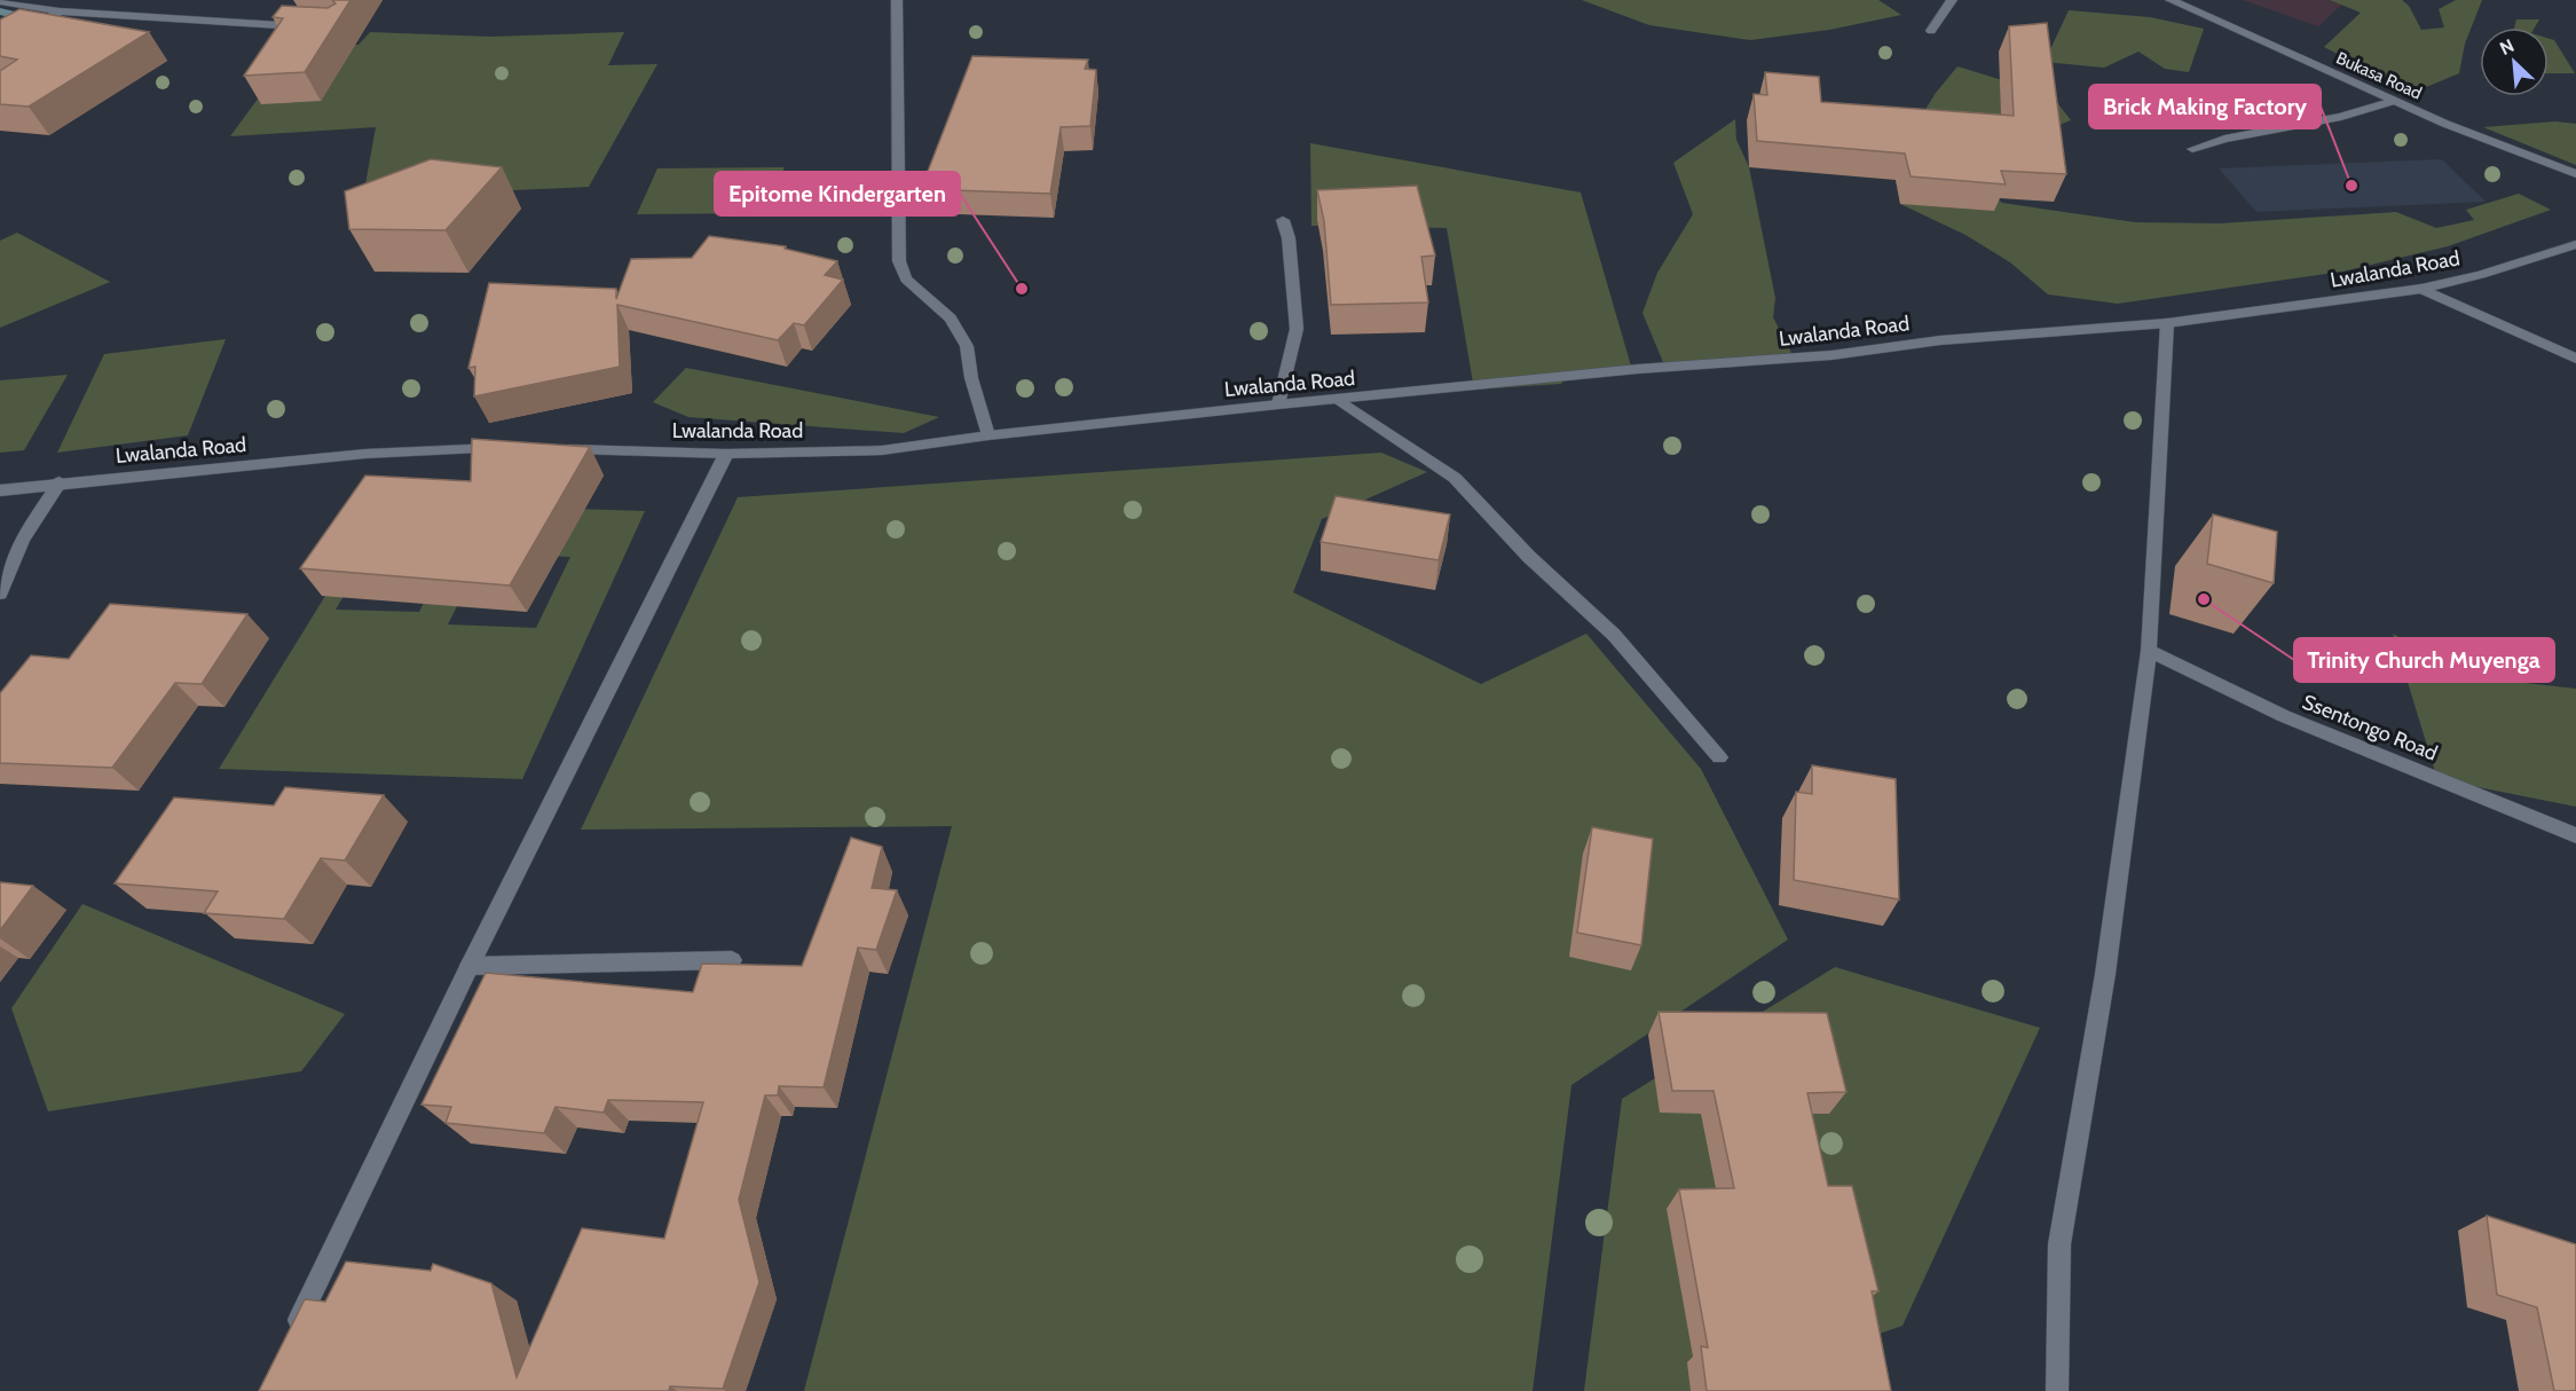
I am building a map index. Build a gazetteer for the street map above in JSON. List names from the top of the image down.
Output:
{
  "streets": {
    "street": ["Bukasa Road", "Lwalanda Road", "Ssentongo Road"]
  },
  "places": ["Brick Making Factory", "Epitome Kindergarten", "Trinity Church Muyenga"],
  "north": "top left"
}
